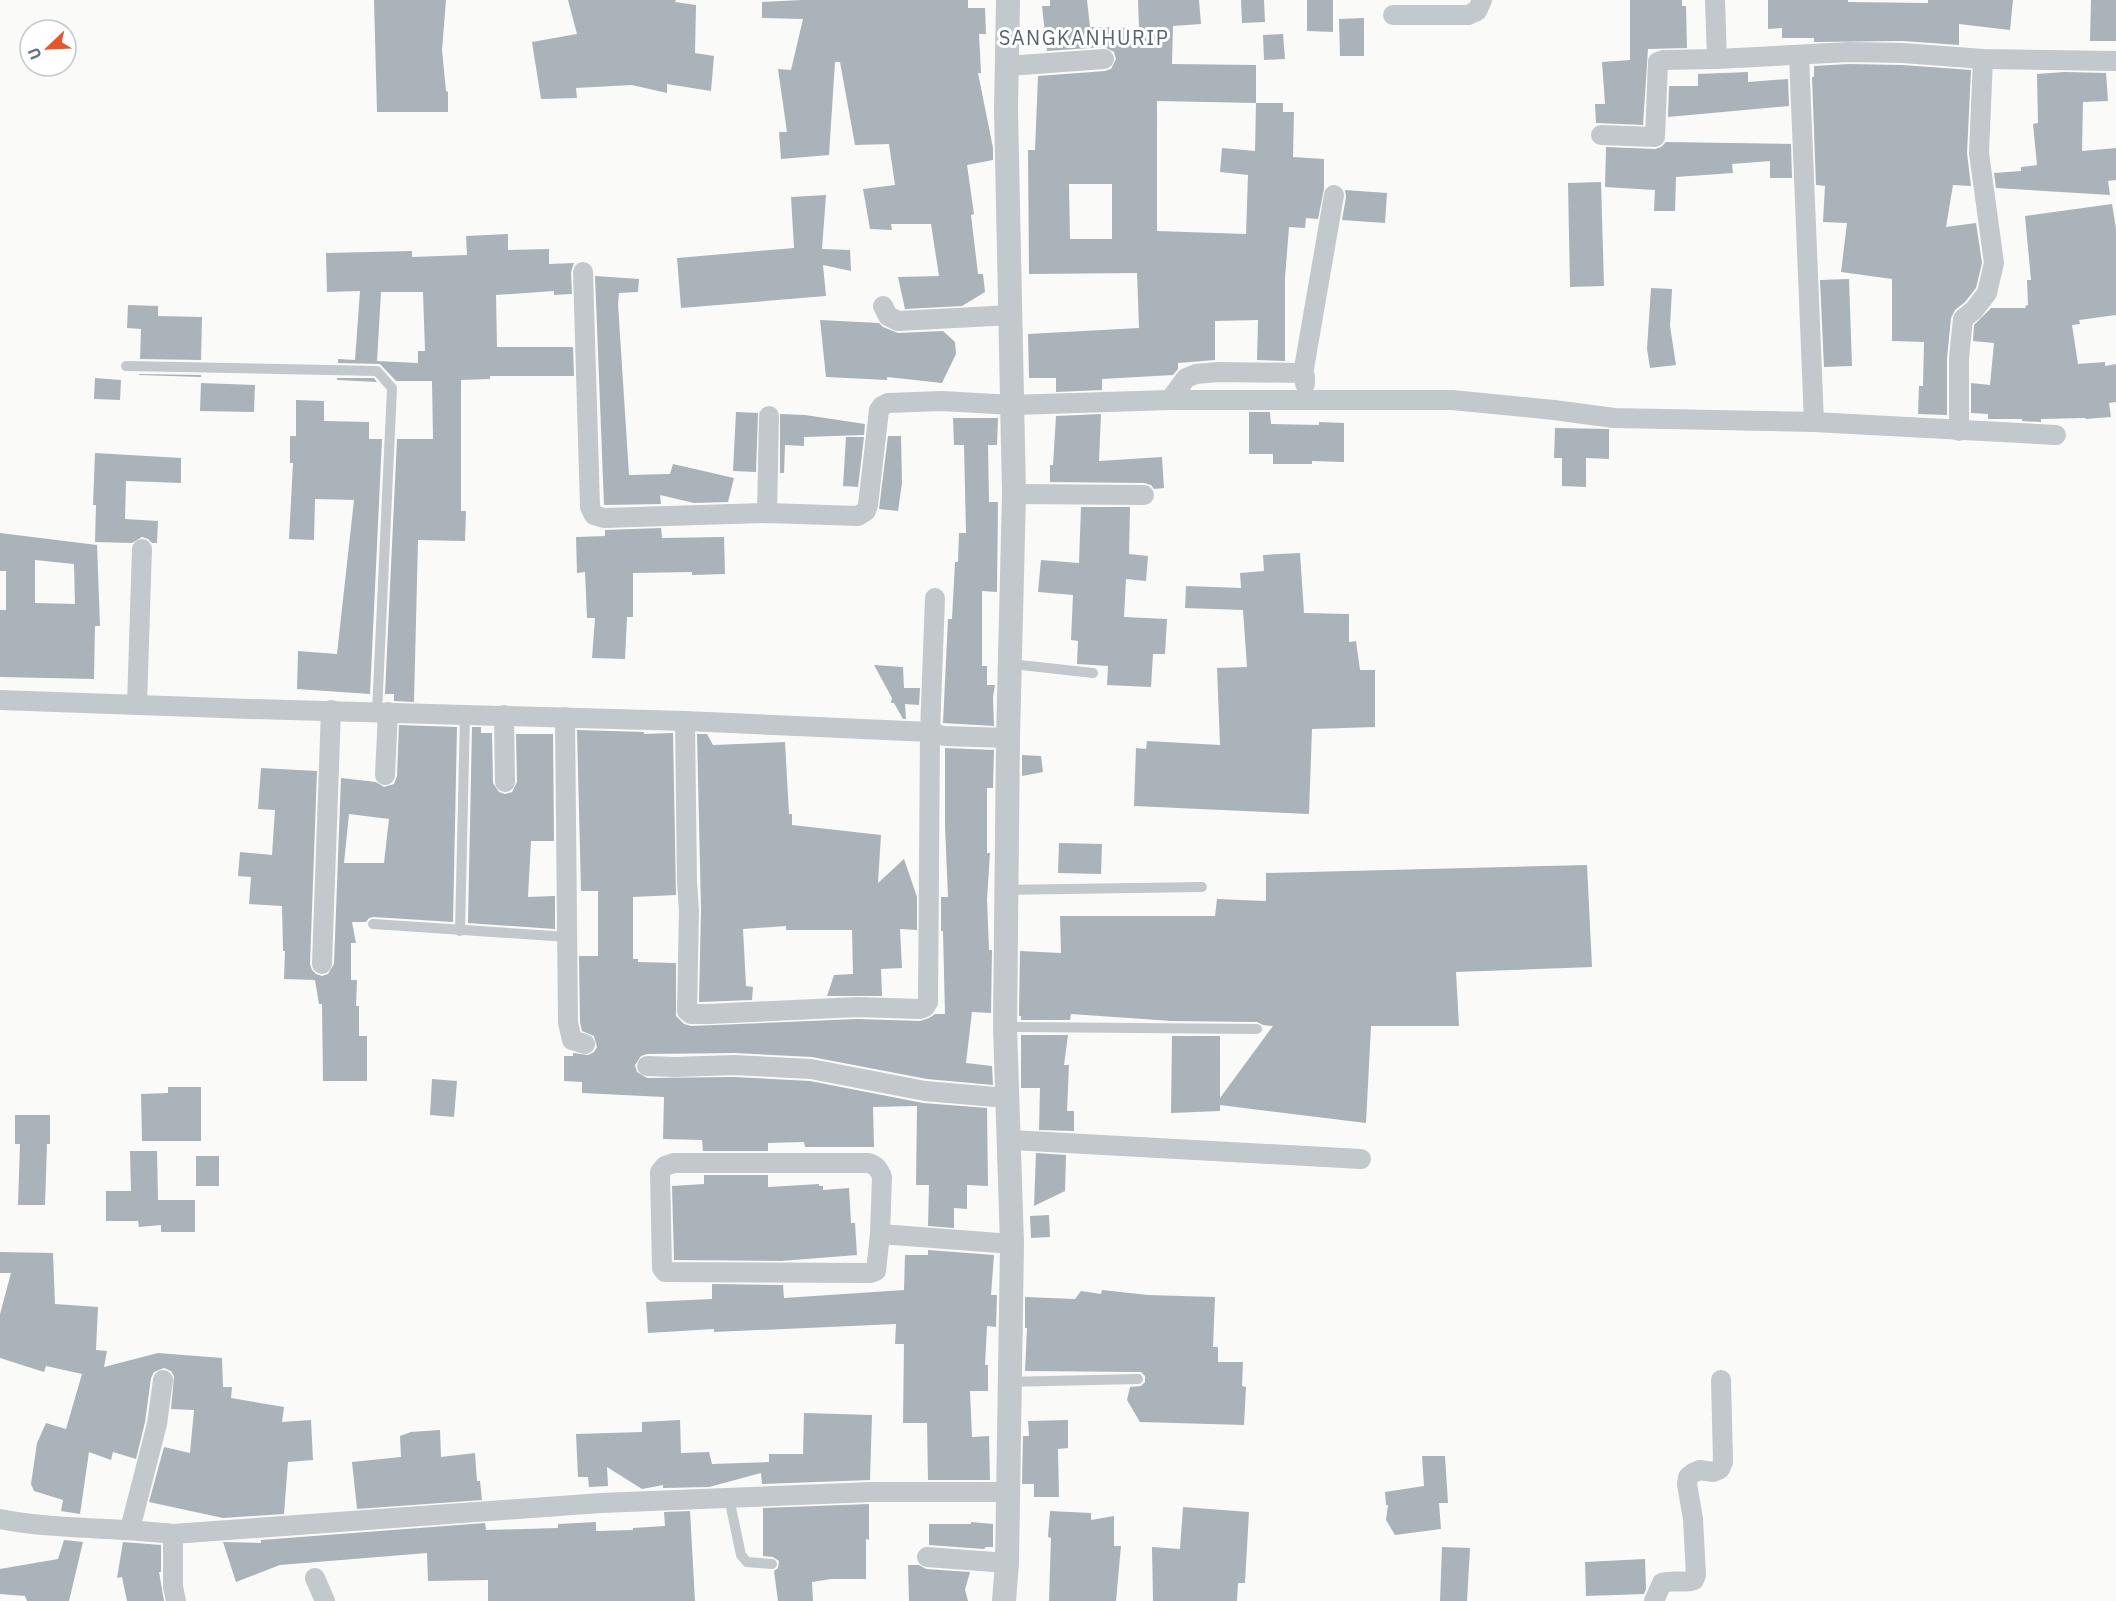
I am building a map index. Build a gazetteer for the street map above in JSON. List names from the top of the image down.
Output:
{
  "districts": ["SANGKANHURIP"],
  "north": "bottom left"
}
